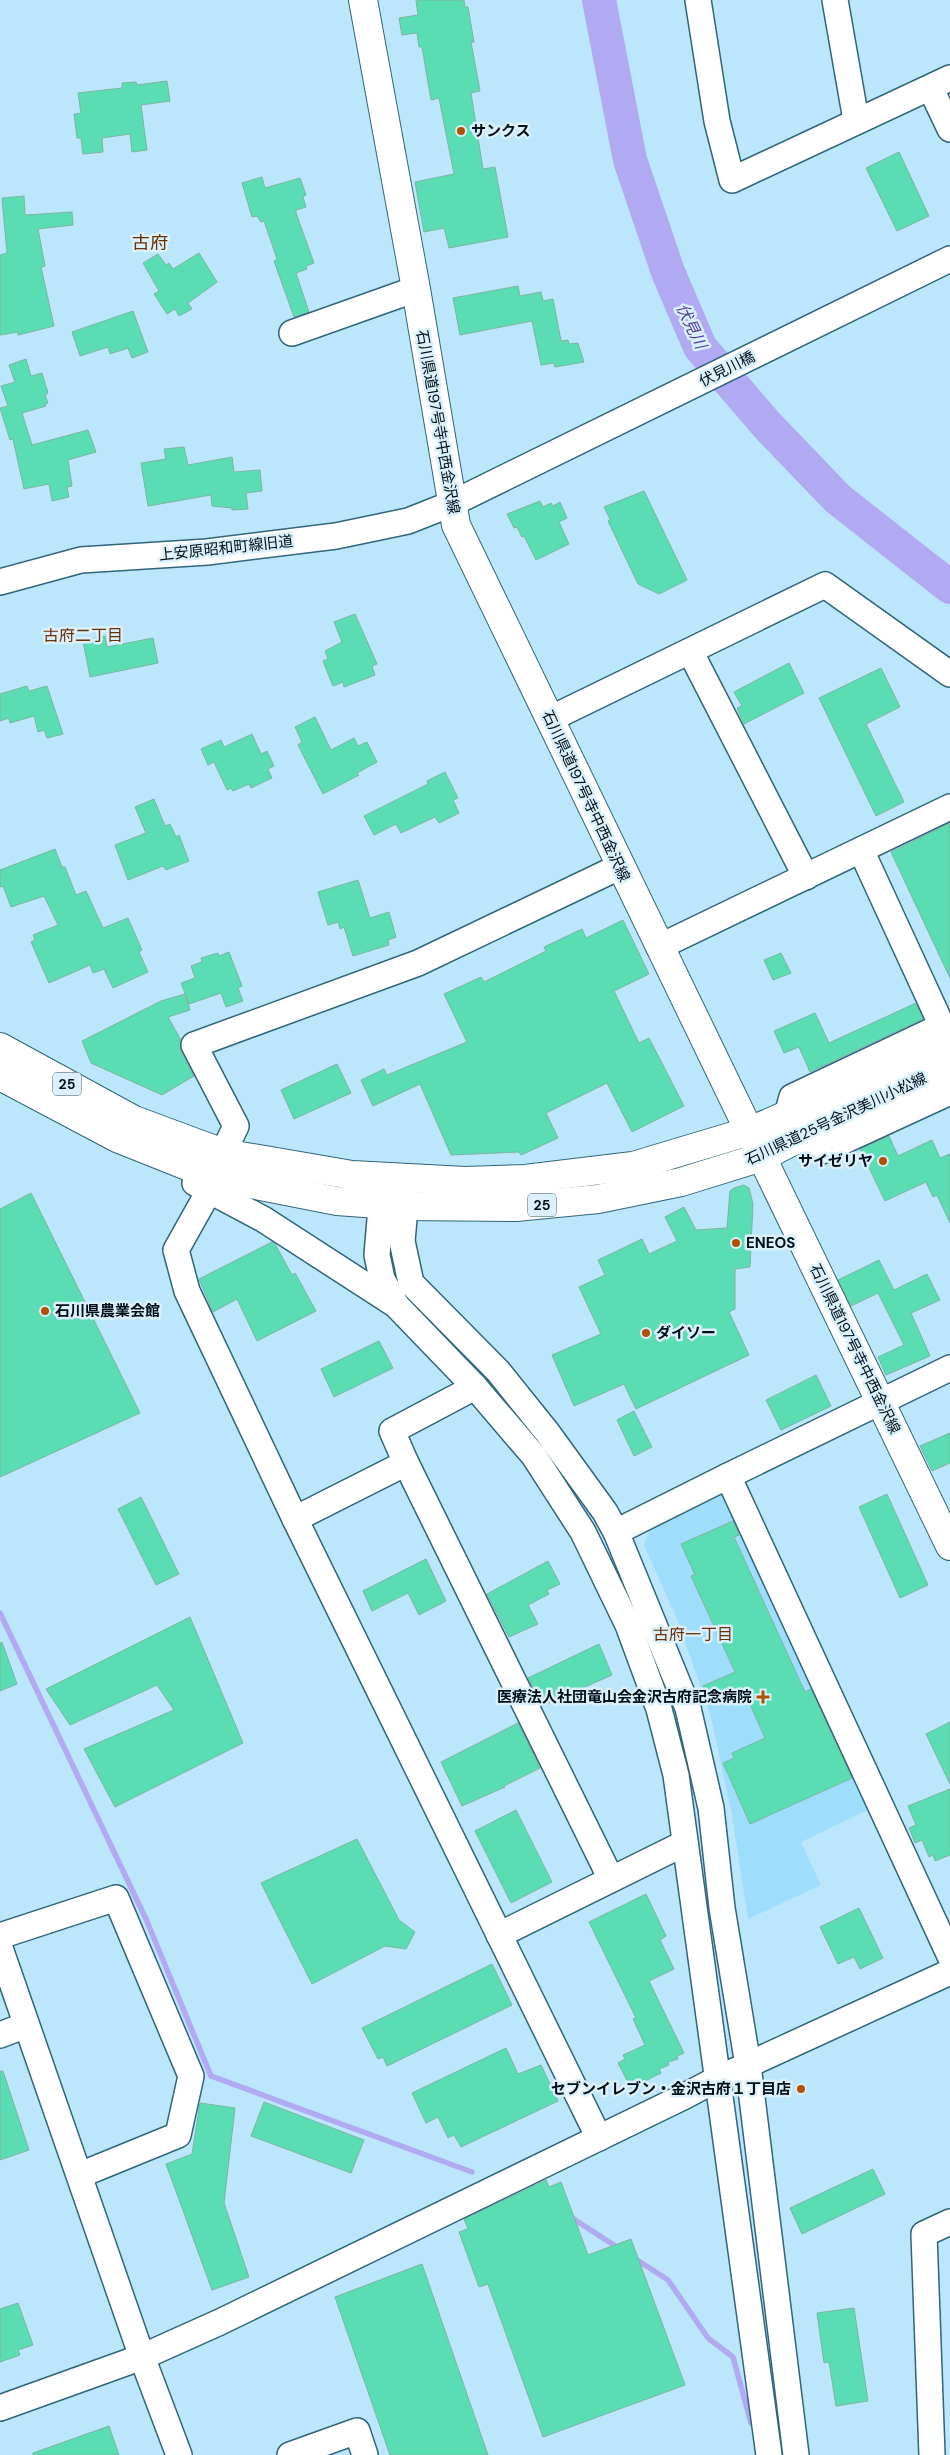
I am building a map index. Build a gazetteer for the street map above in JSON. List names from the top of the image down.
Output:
{
  "streets": {
    "main road": ["石川県道197号寺中西金沢線", "25", "石川県道25号金沢美川小松線"],
    "street": ["伏見川橋", "上安原昭和町線旧道"]
  },
  "crossings": [
    ["伏見川橋", "石川県道197号寺中西金沢線"],
    ["伏見川橋", "上安原昭和町線旧道"],
    ["石川県道197号寺中西金沢線", "上安原昭和町線旧道"],
    ["石川県道197号寺中西金沢線", "石川県道25号金沢美川小松線"]
  ],
  "districts": ["古府", "古府二丁目", "古府一丁目"],
  "water": ["伏見川"],
  "places": {
    "other": [
      "サンクス",
      "サイゼリヤ",
      "ENEOS",
      "石川県農業会館",
      "ダイソー",
      "セブンイレブン・金沢古府１丁目店"
    ],
    "health": ["医療法人社団竜山会金沢古府記念病院"]
  }
}
